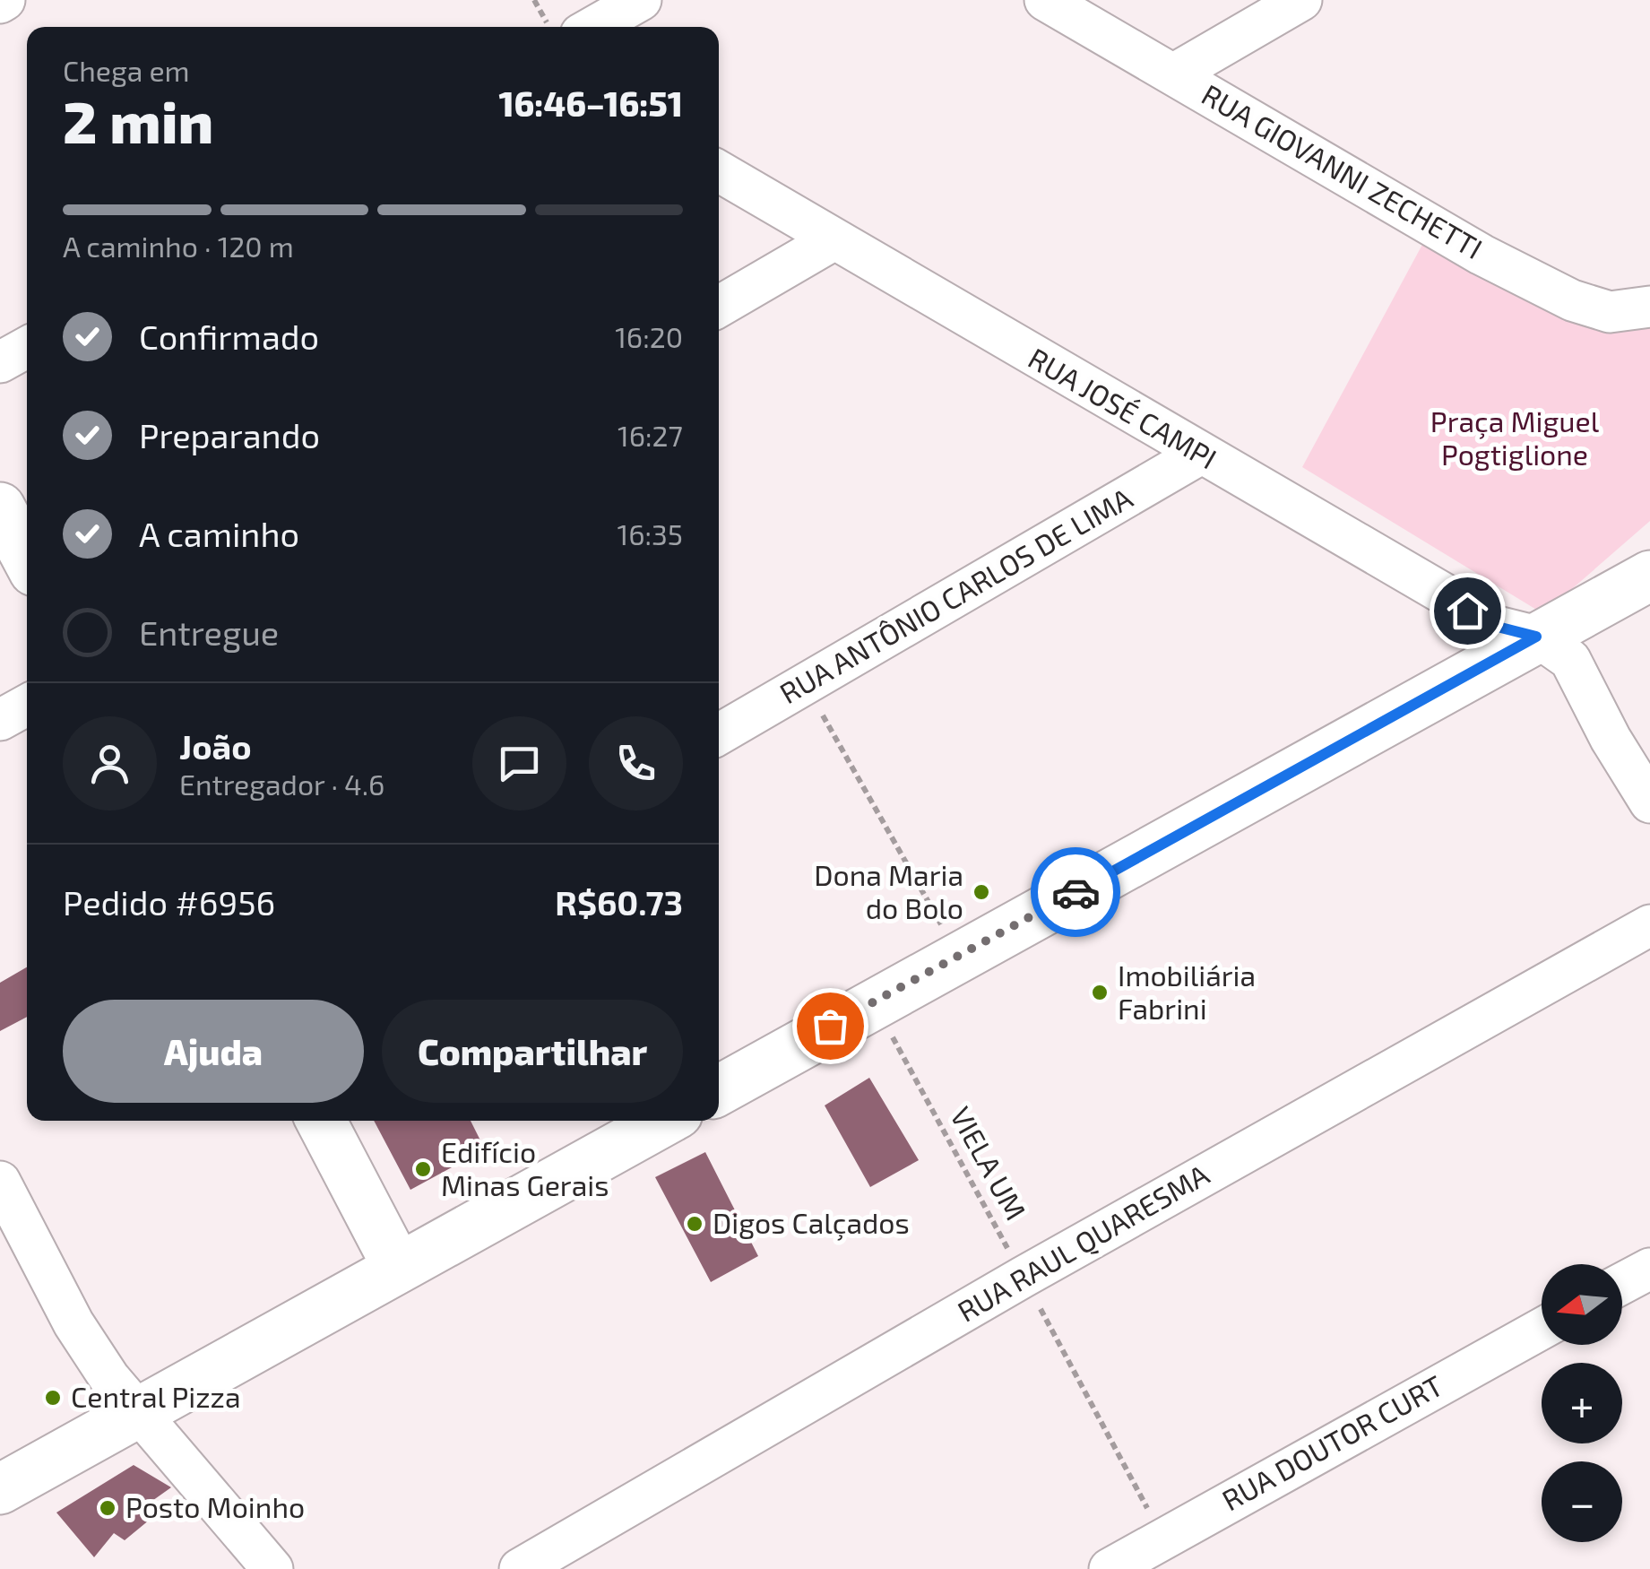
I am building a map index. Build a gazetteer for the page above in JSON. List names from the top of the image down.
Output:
{
  "streets": {
    "street": [
      "RUA GIOVANNI ZECHETTI",
      "RUA JOSÉ CAMPI",
      "RUA ANTÔNIO CARLOS DE LIMA",
      "RUA RAUL QUARESMA",
      "RUA DOUTOR CURT"
    ],
    "path": ["VIELA UM"]
  },
  "crossings": [
    ["RUA JOSÉ CAMPI", "RUA ANTÔNIO CARLOS DE LIMA"],
    ["VIELA UM", "RUA RAUL QUARESMA"],
    ["VIELA UM", "RUA DOUTOR CURT"]
  ],
  "parks": ["Praça Miguel Pogtiglione"],
  "places": [
    "Dona Maria do Bolo",
    "Imobiliária Fabrini",
    "Edifício Minas Gerais",
    "Digos Calçados",
    "Central Pizza",
    "Posto Moinho"
  ],
  "north": "left",
  "page": {
    "heading": ["2 min", "Chega em", "16:46–16:51"],
    "panel": [
      "João",
      "Entregador · 4.6",
      "Pedido #6956",
      "R$60.73"
    ],
    "bar": "A caminho · 120 m",
    "list": [
      ["Confirmado", "16:20"],
      ["Preparando", "16:27"],
      ["A caminho", "16:35"],
      "Entregue"
    ],
    "buttons": ["Ajuda", "Compartilhar"],
    "map_buttons": ["+", "−"]
  }
}
